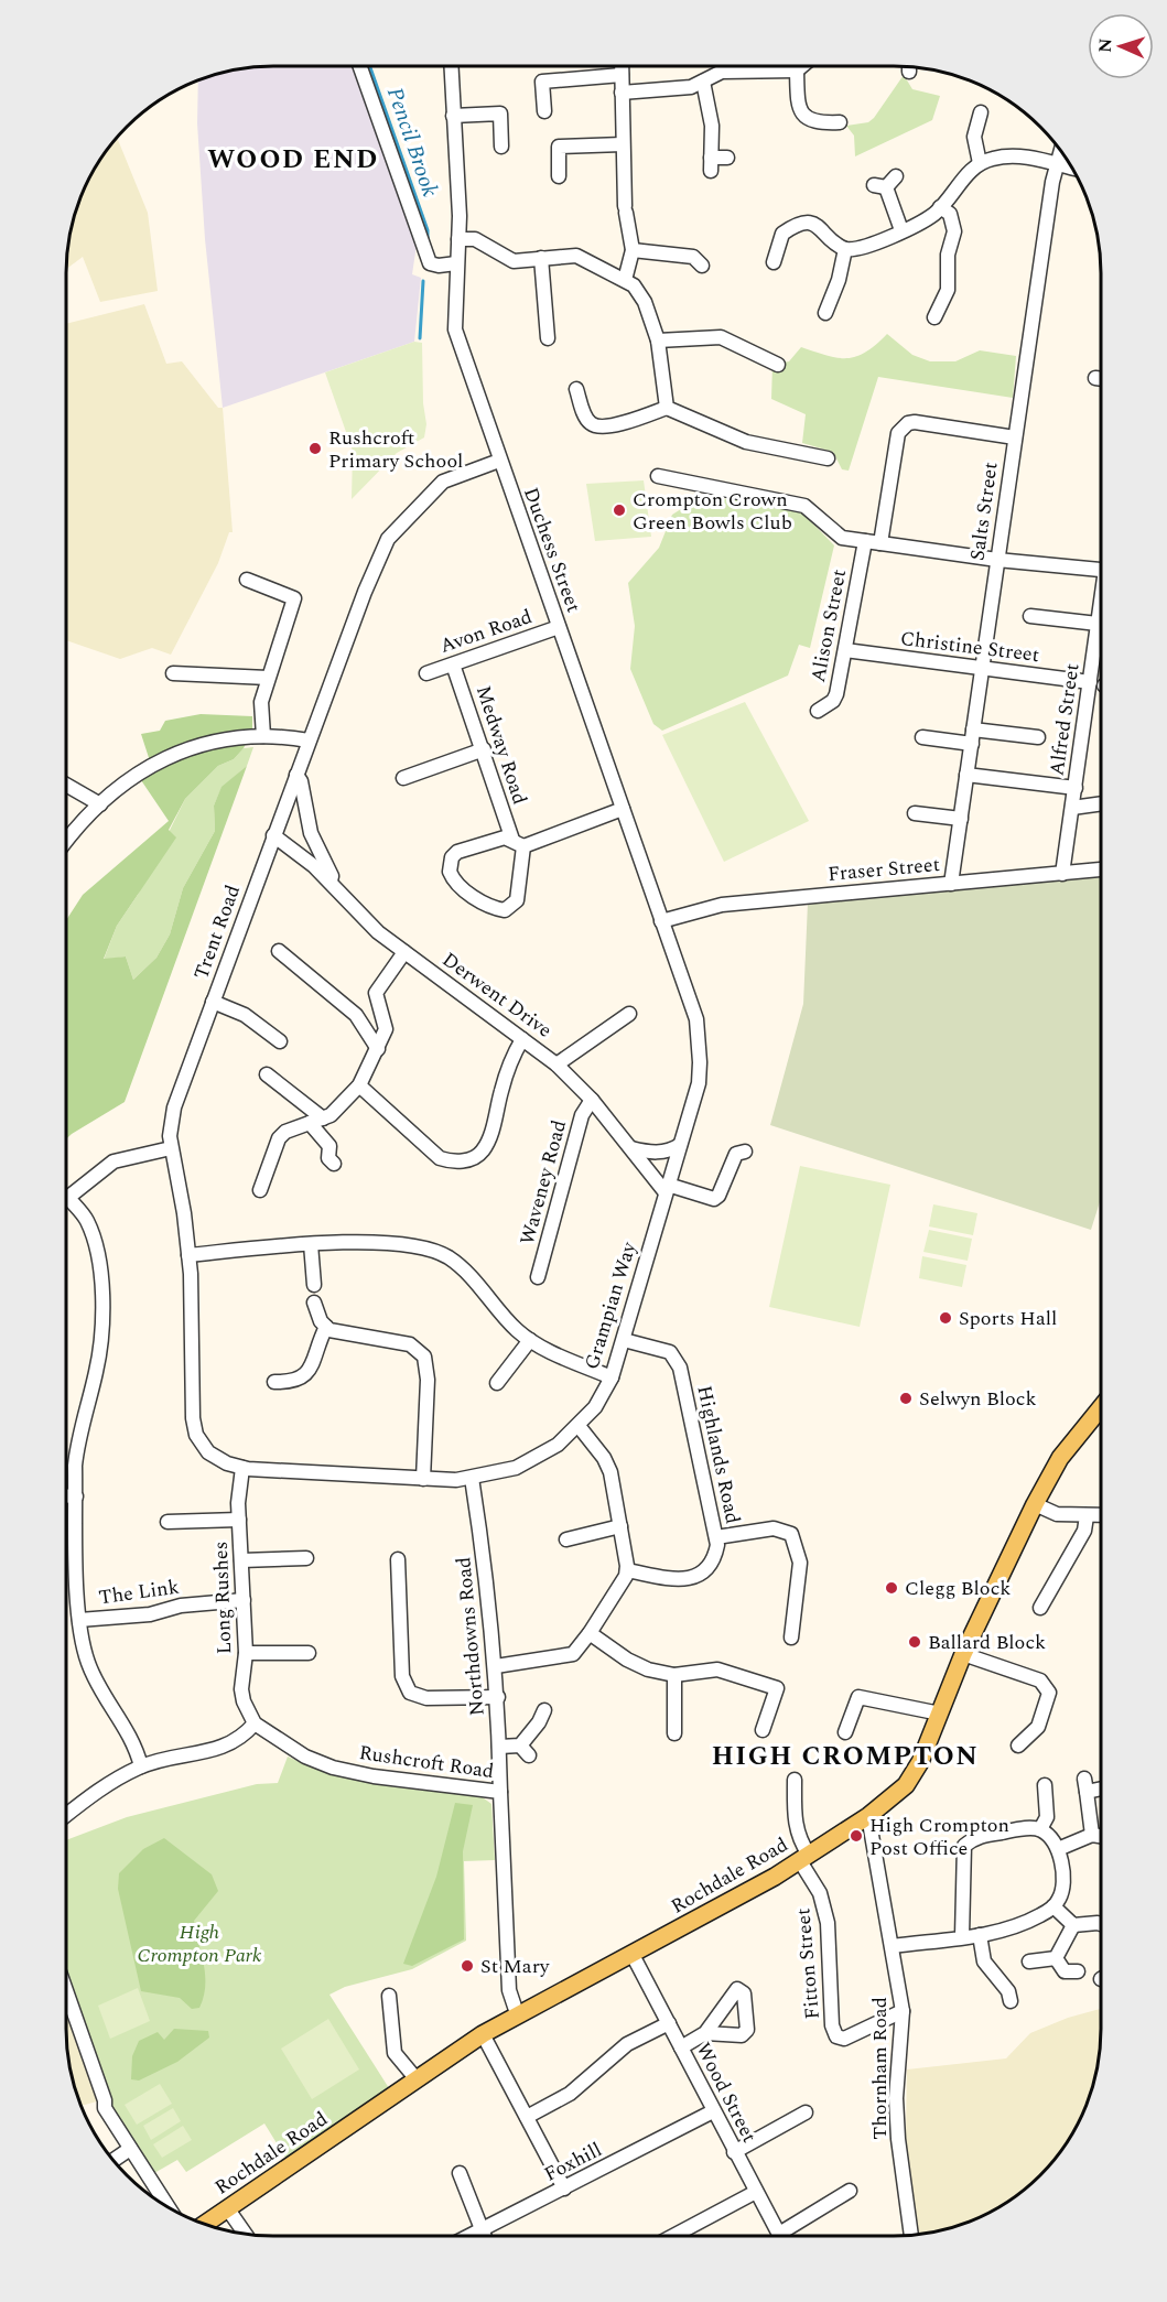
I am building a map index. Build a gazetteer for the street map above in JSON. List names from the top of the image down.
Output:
{
  "streets": {
    "main road": ["Rochdale Road"],
    "street": [
      "Salts Street",
      "Duchess Street",
      "Alison Street",
      "Avon Road",
      "Christine Street",
      "Alfred Street",
      "Medway Road",
      "Fraser Street",
      "Trent Road",
      "Derwent Drive",
      "Waveney Road",
      "Grampian Way",
      "Highlands Road",
      "The Link",
      "Long Rushes",
      "Northdowns Road",
      "Rushcroft Road",
      "Fitton Street",
      "Thornham Road",
      "Wood Street",
      "Foxhill"
    ]
  },
  "crossings": [
    ["Salts Street", "Christine Street"],
    ["Salts Street", "Fraser Street"],
    ["Duchess Street", "Avon Road"],
    ["Duchess Street", "Fraser Street"],
    ["Duchess Street", "Trent Road"],
    ["Duchess Street", "Grampian Way"],
    ["Alison Street", "Christine Street"],
    ["Avon Road", "Medway Road"],
    ["Christine Street", "Alfred Street"],
    ["Alfred Street", "Fraser Street"],
    ["Trent Road", "Derwent Drive"],
    ["Trent Road", "Grampian Way"],
    ["Trent Road", "Long Rushes"],
    ["Derwent Drive", "Waveney Road"],
    ["Derwent Drive", "Grampian Way"],
    ["Grampian Way", "Highlands Road"],
    ["Grampian Way", "Long Rushes"],
    ["Grampian Way", "Northdowns Road"],
    ["The Link", "Long Rushes"],
    ["Long Rushes", "Rushcroft Road"],
    ["Northdowns Road", "Rushcroft Road"],
    ["Rushcroft Road", "Rochdale Road"],
    ["Rochdale Road", "Fitton Street"],
    ["Rochdale Road", "Thornham Road"],
    ["Rochdale Road", "Wood Street"],
    ["Fitton Street", "Thornham Road"],
    ["Wood Street", "Foxhill"]
  ],
  "districts": ["WOOD END", "HIGH CROMPTON"],
  "water": ["Pencil Brook"],
  "parks": ["High Crompton Park"],
  "places": [
    "Rushcroft Primary School",
    "Crompton Crown Green Bowls Club",
    "Sports Hall",
    "Selwyn Block",
    "Clegg Block",
    "Ballard Block",
    "High Crompton Post Office",
    "St Mary"
  ],
  "north": "left"
}
